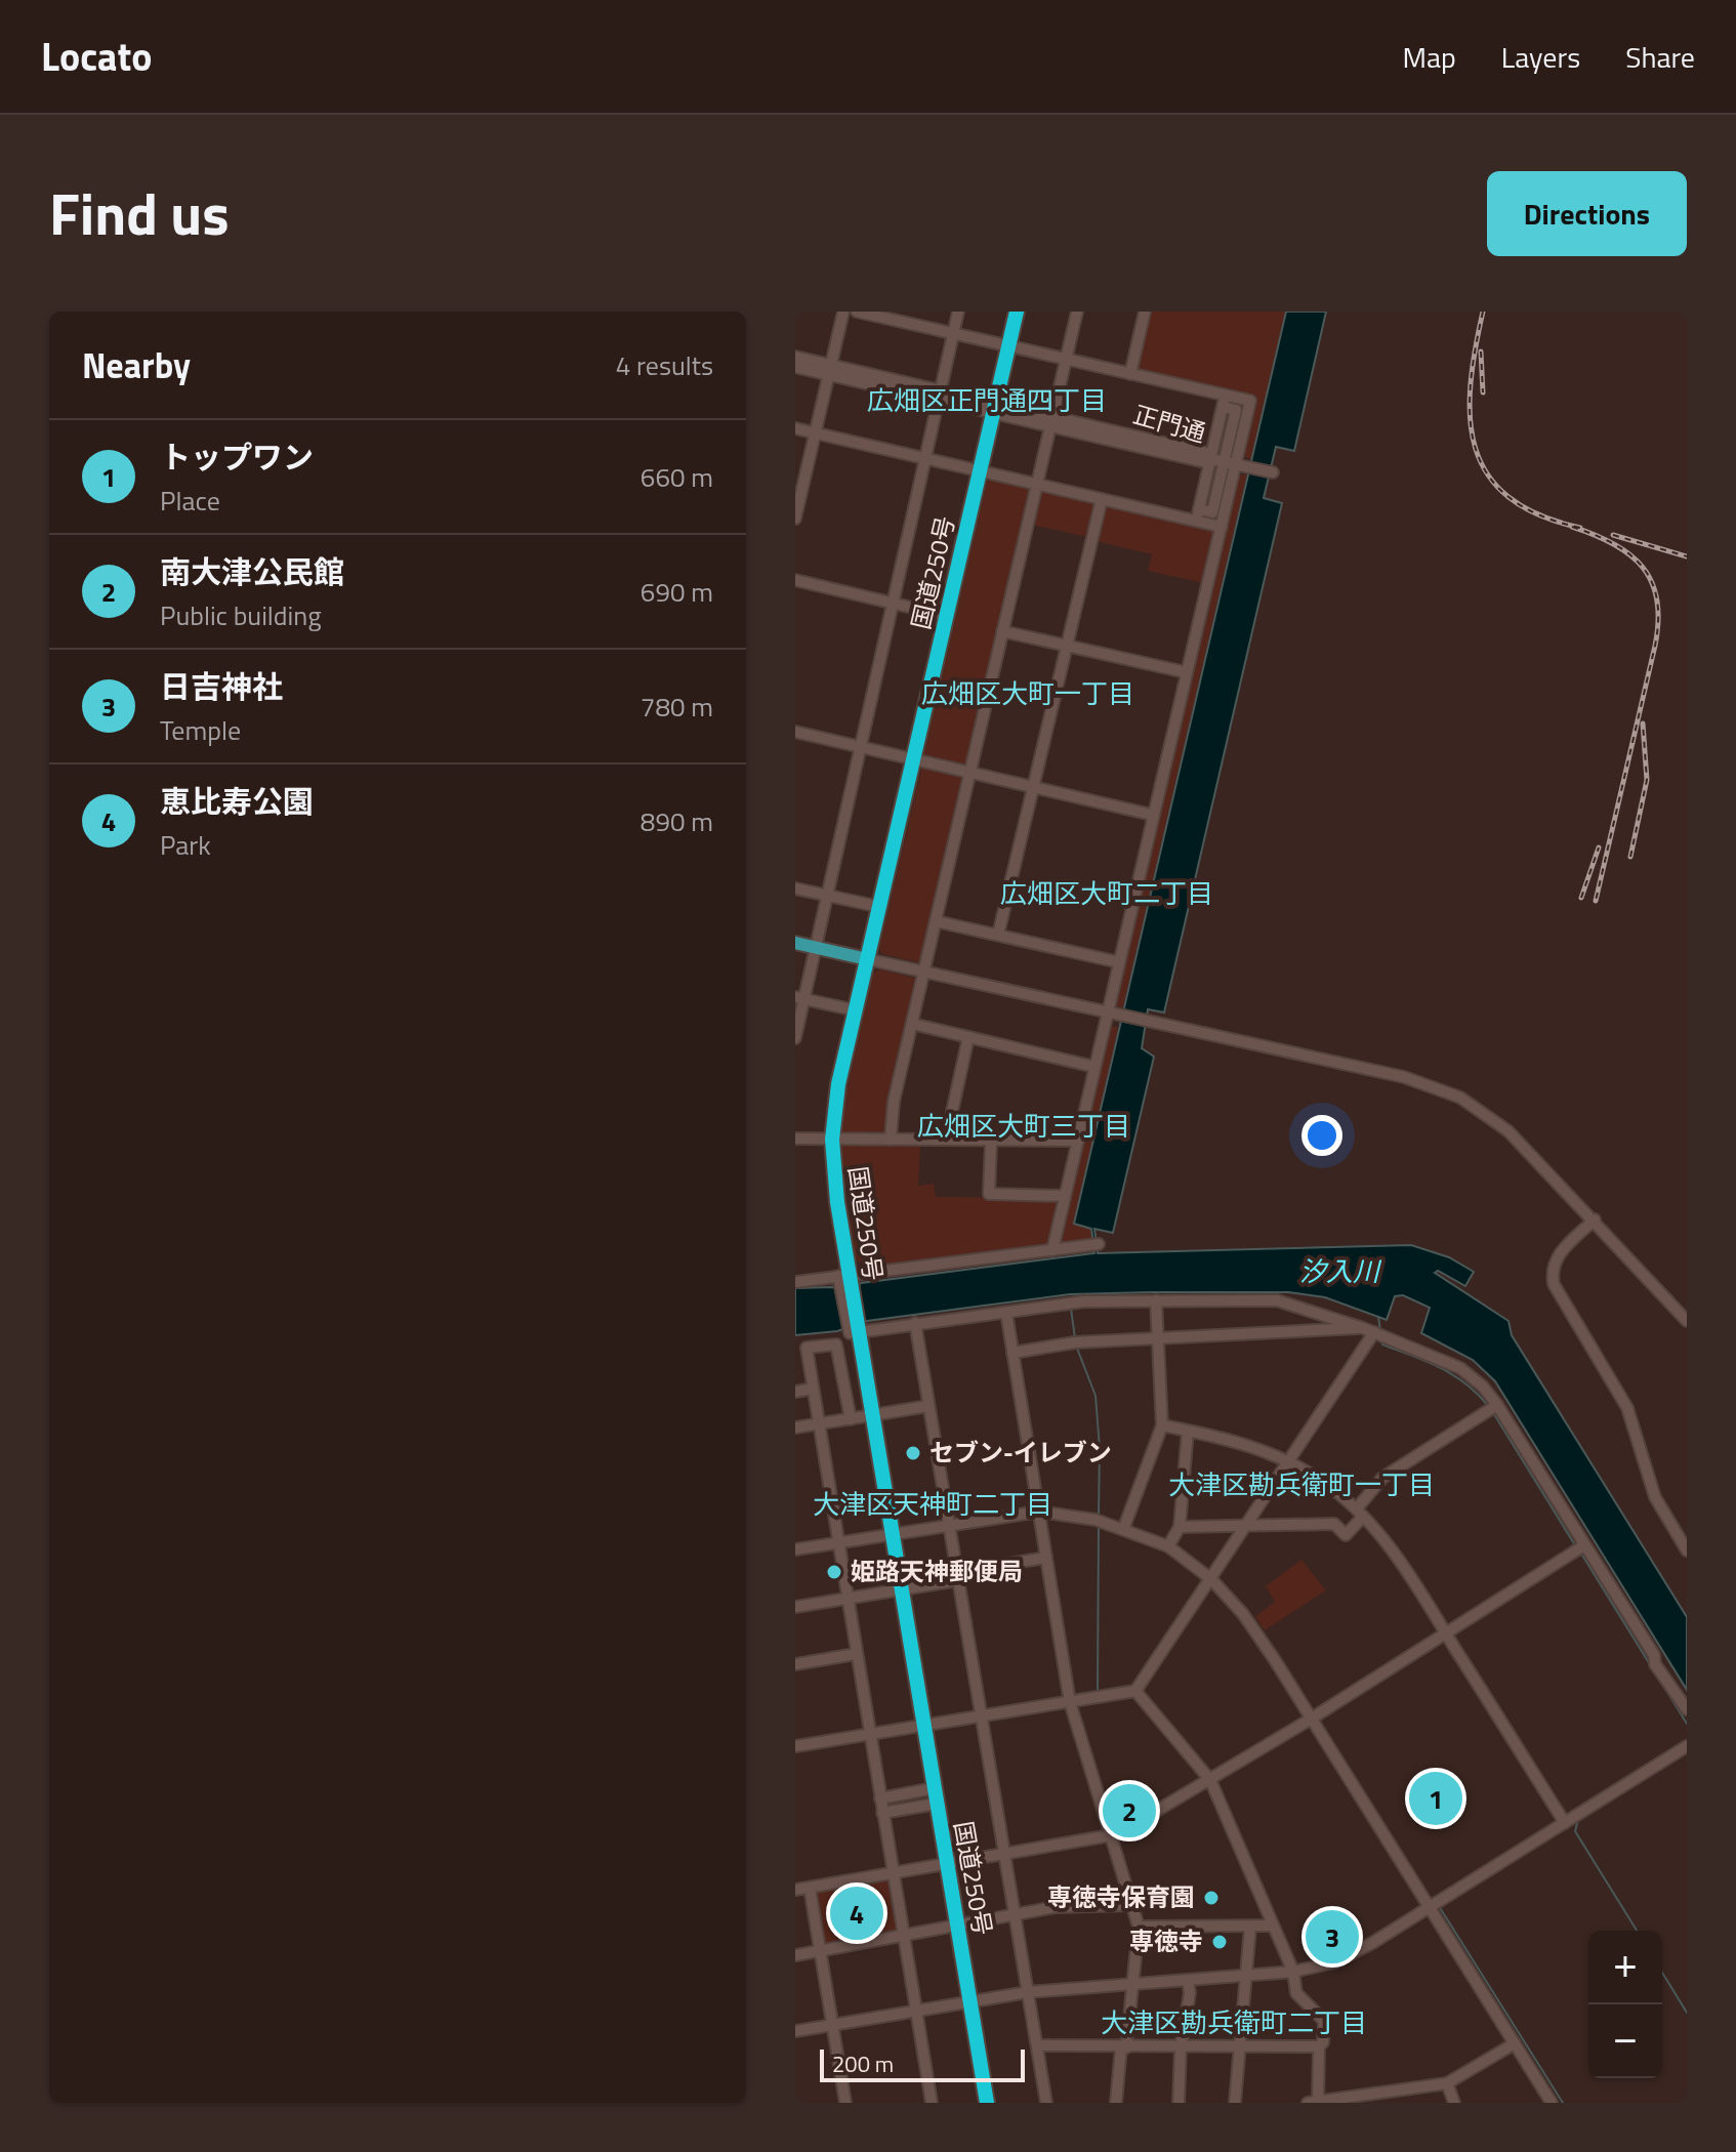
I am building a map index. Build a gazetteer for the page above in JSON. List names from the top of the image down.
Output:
{
  "streets": {
    "highway": ["国道250号"],
    "street": ["正門通"]
  },
  "crossings": [
    ["正門通", "国道250号"]
  ],
  "districts": [
    "広畑区正門通四丁目",
    "広畑区大町一丁目",
    "広畑区大町二丁目",
    "広畑区大町三丁目",
    "大津区勘兵衛町一丁目",
    "大津区天神町二丁目",
    "大津区勘兵衛町二丁目"
  ],
  "water": ["汐入川"],
  "places": [
    "セブン-イレブン",
    "姫路天神郵便局",
    "専徳寺保育園",
    "専徳寺"
  ],
  "scale_bar": "200 m",
  "page": {
    "header": "Locato",
    "nav": ["Map", "Layers", "Share"],
    "title": "Find us",
    "buttons": "Directions",
    "heading": ["Nearby", "4 results"],
    "list": [
      {
        "mark": "1",
        "name": "トップワン",
        "note": "Place",
        "value": "660 m"
      },
      {
        "mark": "2",
        "name": "南大津公民館",
        "note": "Public building",
        "value": "690 m"
      },
      {
        "mark": "3",
        "name": "日吉神社",
        "note": "Temple",
        "value": "780 m"
      },
      {
        "mark": "4",
        "name": "恵比寿公園",
        "note": "Park",
        "value": "890 m"
      }
    ],
    "pins": [
      "1",
      "2",
      "4",
      "3"
    ],
    "map_buttons": ["+", "−"],
    "scale": "200 m"
  }
}
